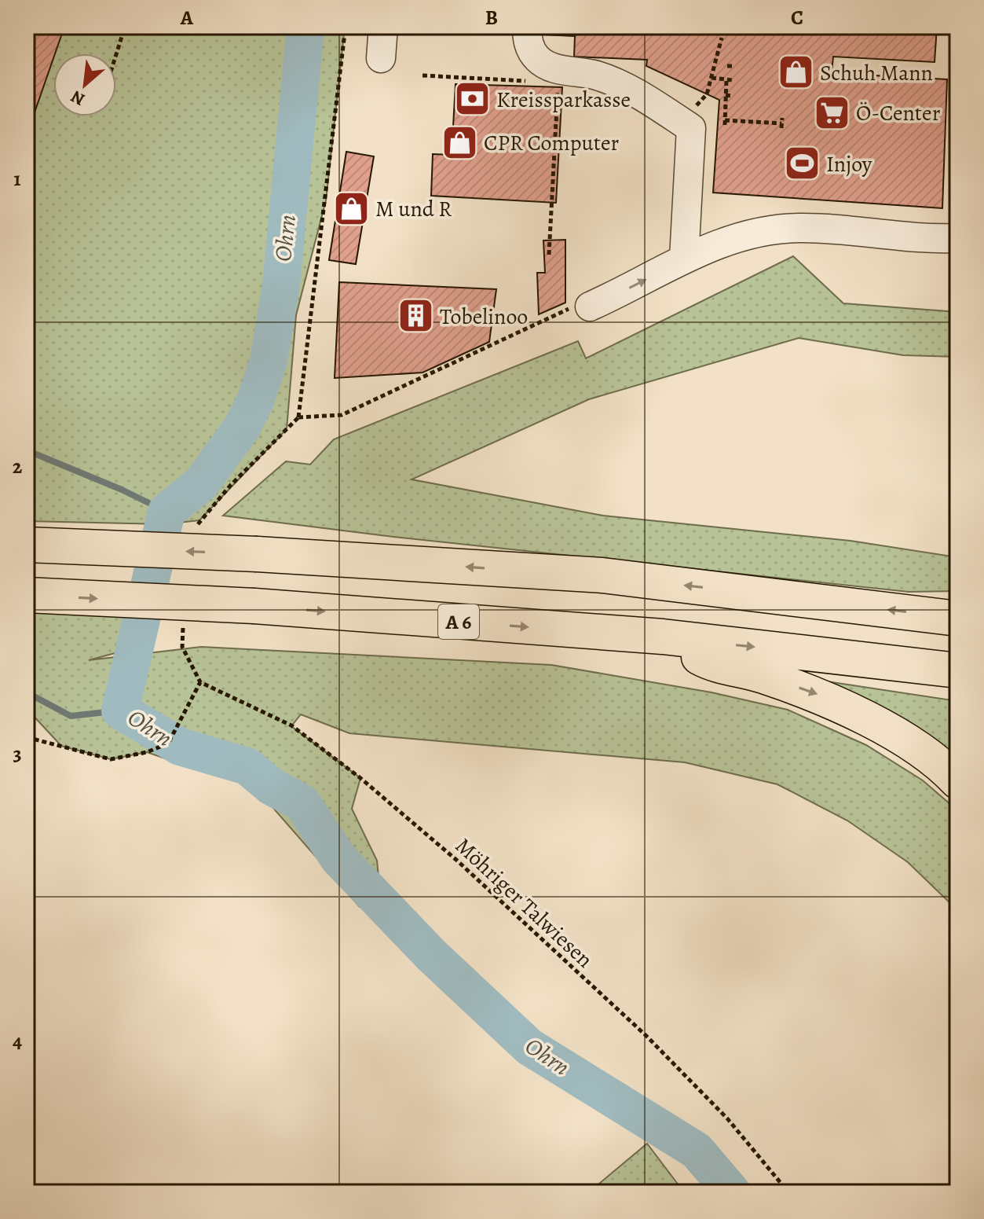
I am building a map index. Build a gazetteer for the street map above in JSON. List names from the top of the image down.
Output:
{
  "streets": {
    "highway": ["A 6"],
    "path": ["Möhriger Talwiesen"]
  },
  "water": ["Ohrn"],
  "places": {
    "shop": ["Schuh Mann", "CPR Computer", "M und R"],
    "bank": ["Kreissparkasse"],
    "supermarket": ["Ö-Center"],
    "sports": ["Injoy"],
    "building": ["Tobelinoo"]
  },
  "north": "bottom left",
  "grid": {
    "columns": ["A", "B", "C"],
    "rows": [
      "1",
      "2",
      "3",
      "4"
    ]
  }
}
